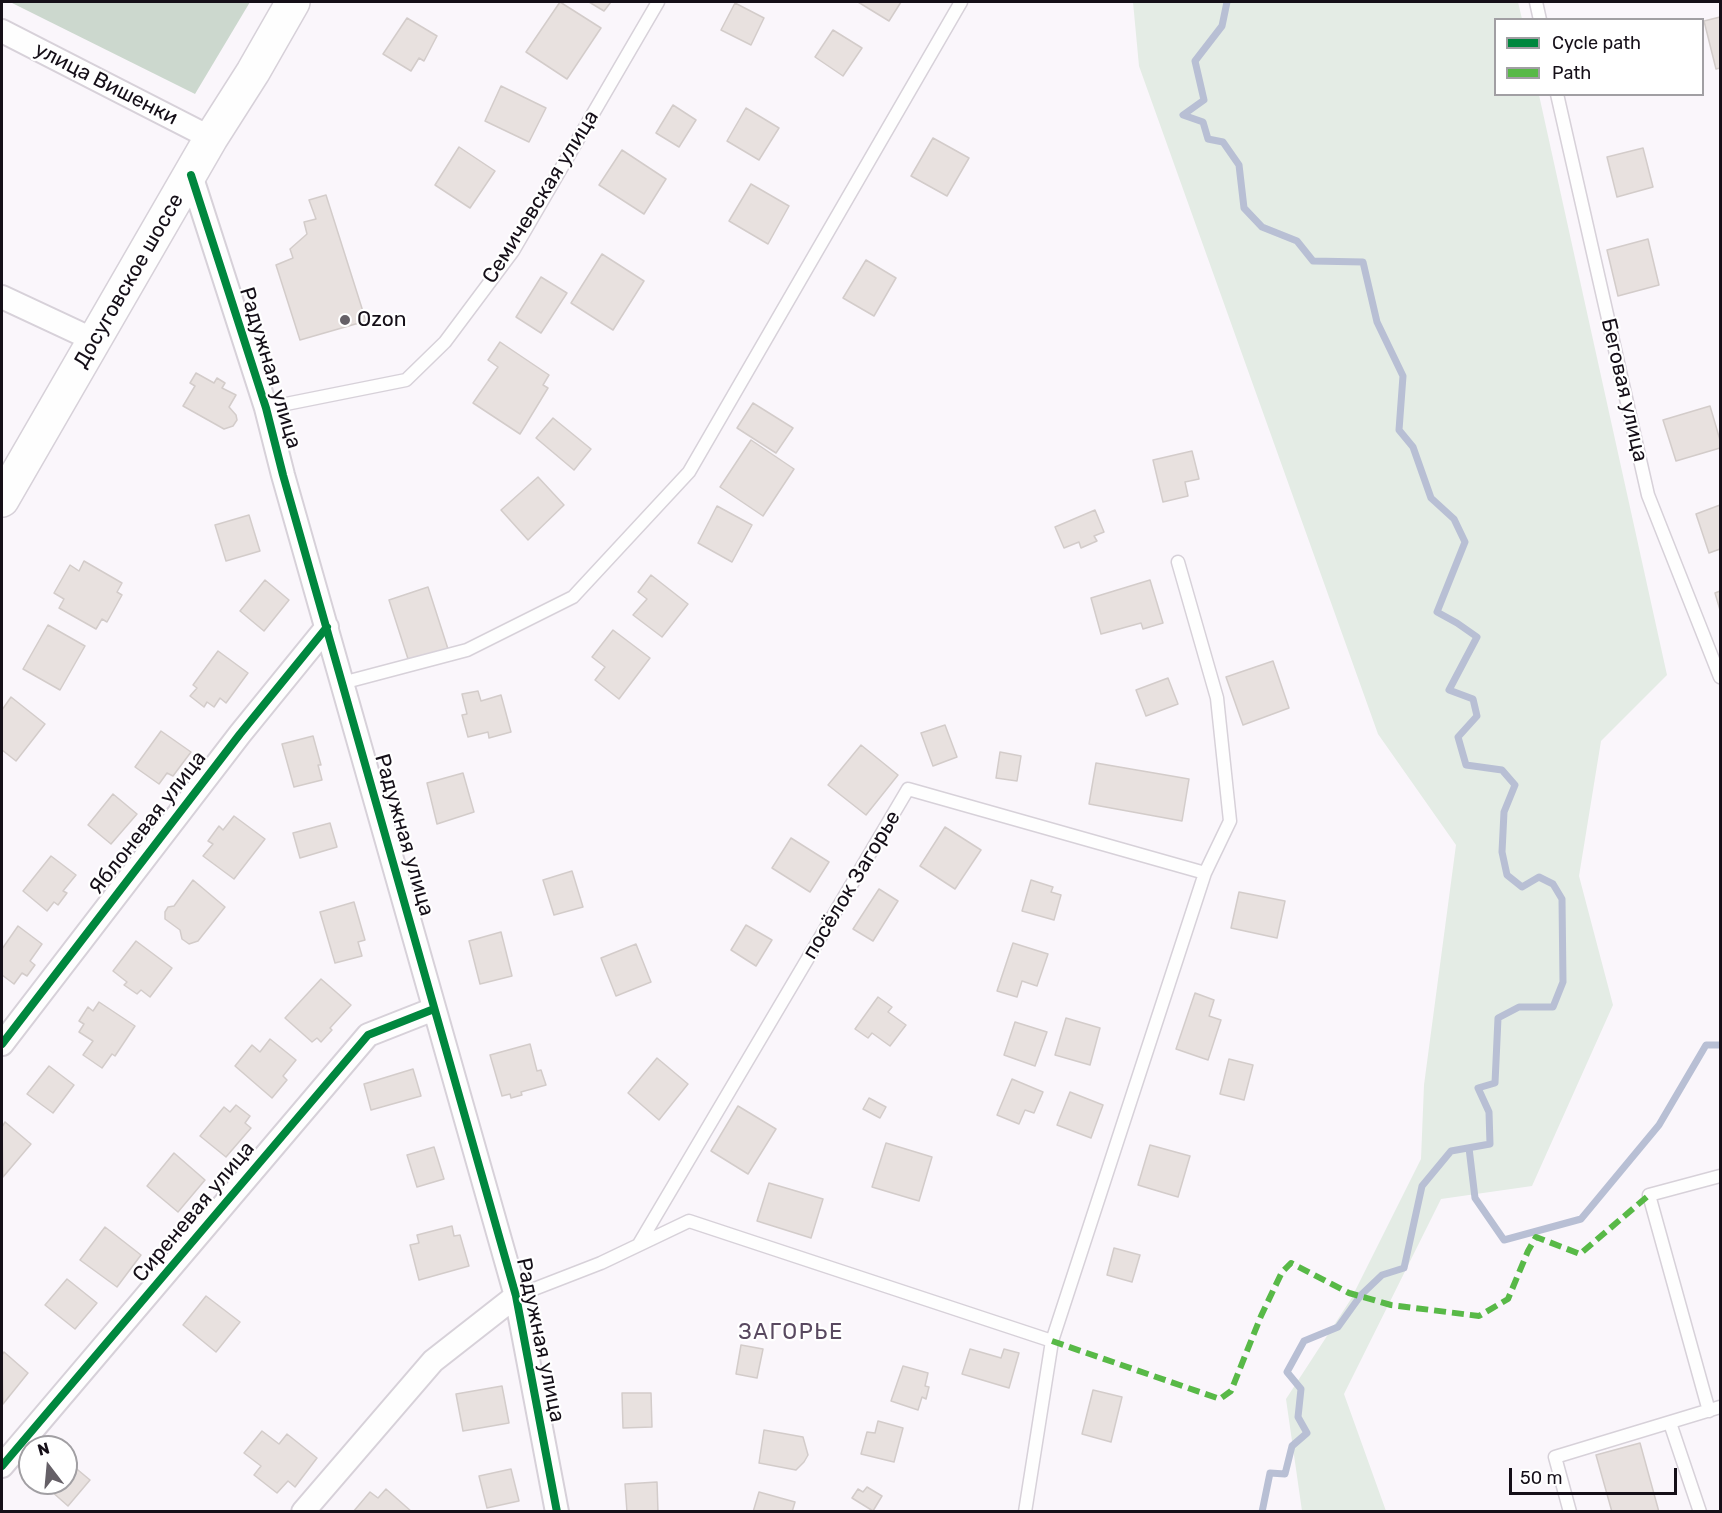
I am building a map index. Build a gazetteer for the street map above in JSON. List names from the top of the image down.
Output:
{
  "streets": {
    "main road": ["Досуговское шоссе"],
    "street": [
      "улица Вишенки",
      "Радужная улица",
      "Яблоневая улица",
      "Сиреневая улица"
    ],
    "lane": ["Семичевская улица", "Беговая улица", "посёлок Загорье"]
  },
  "crossings": [
    ["улица Вишенки", "Досуговское шоссе"],
    ["Семичевская улица", "Радужная улица"],
    ["Досуговское шоссе", "Радужная улица"],
    ["Радужная улица", "Яблоневая улица"],
    ["Радужная улица", "Сиреневая улица"]
  ],
  "districts": ["ЗАГОРЬЕ"],
  "places": ["Ozon"],
  "legend": ["Cycle path", "Path"],
  "scale_bar": "50 m",
  "north": "top"
}
